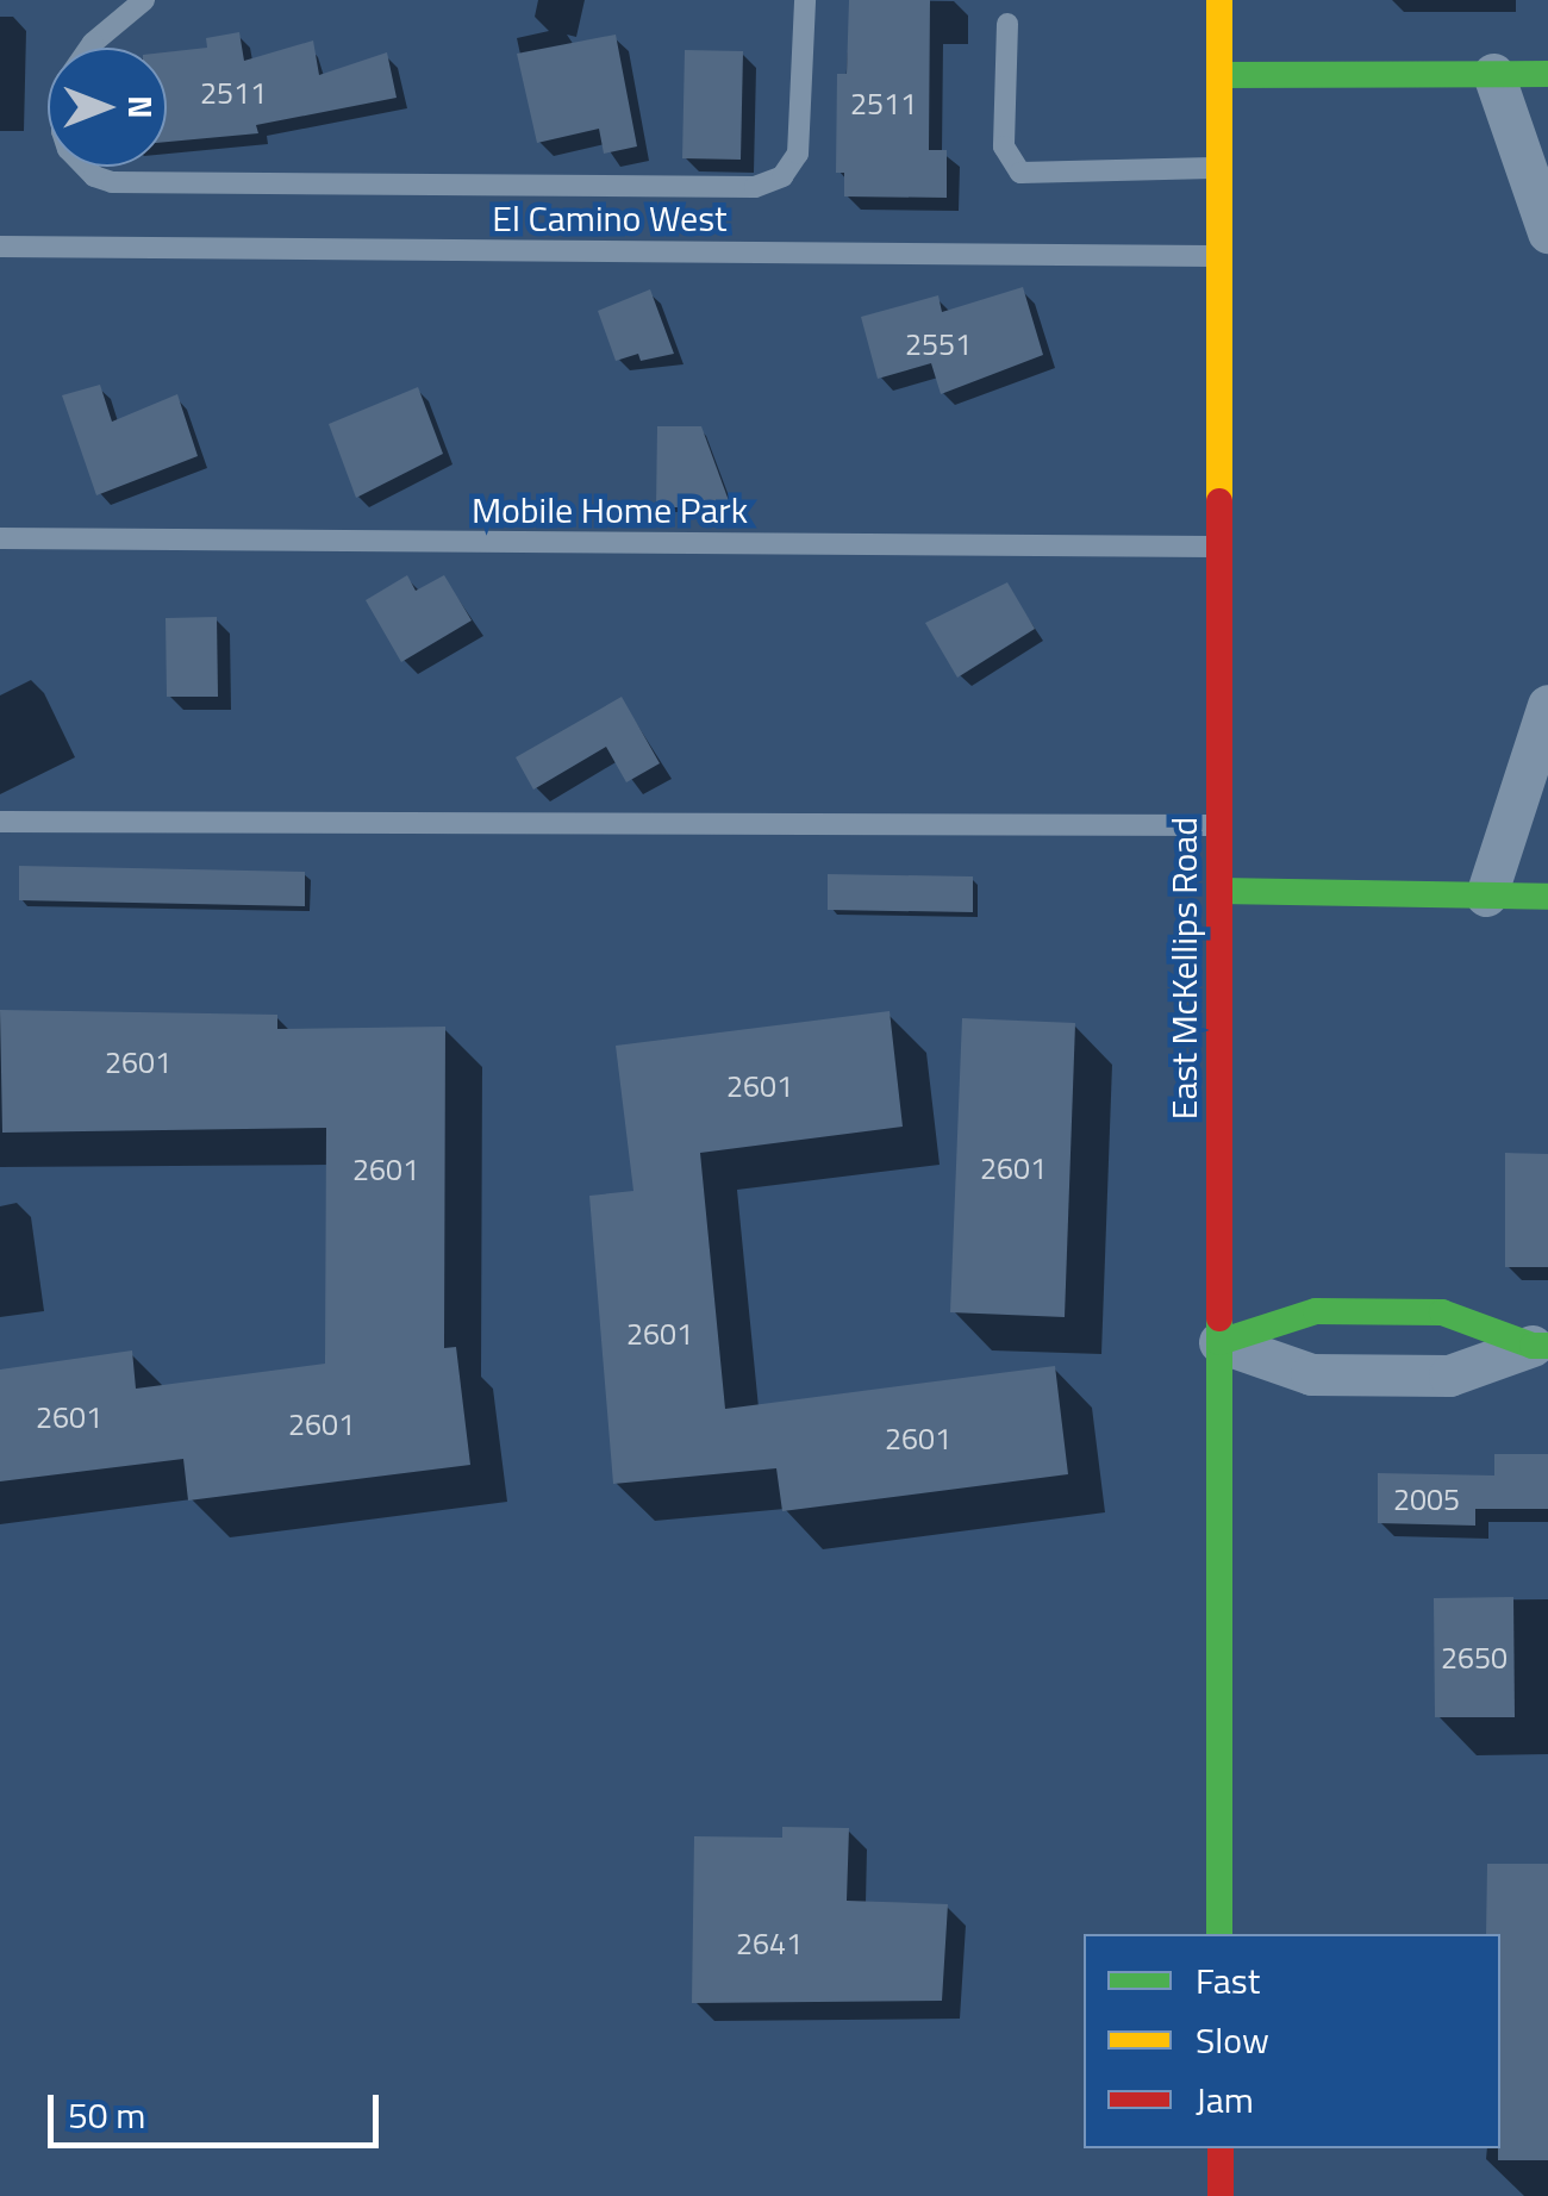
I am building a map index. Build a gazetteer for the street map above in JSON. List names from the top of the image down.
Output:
{
  "streets": {
    "main road": ["East McKellips Road"],
    "lane": ["El Camino West", "Mobile Home Park"]
  },
  "crossings": [
    ["El Camino West", "East McKellips Road"],
    ["Mobile Home Park", "East McKellips Road"]
  ],
  "house_numbers": [
    "2511",
    "2511",
    "2551",
    "2601",
    "2601",
    "2601",
    "2601",
    "2601",
    "2601",
    "2601",
    "2601",
    "2005",
    "2650",
    "2641"
  ],
  "legend": ["Fast", "Slow", "Jam"],
  "scale_bar": "50 m",
  "north": "right"
}
